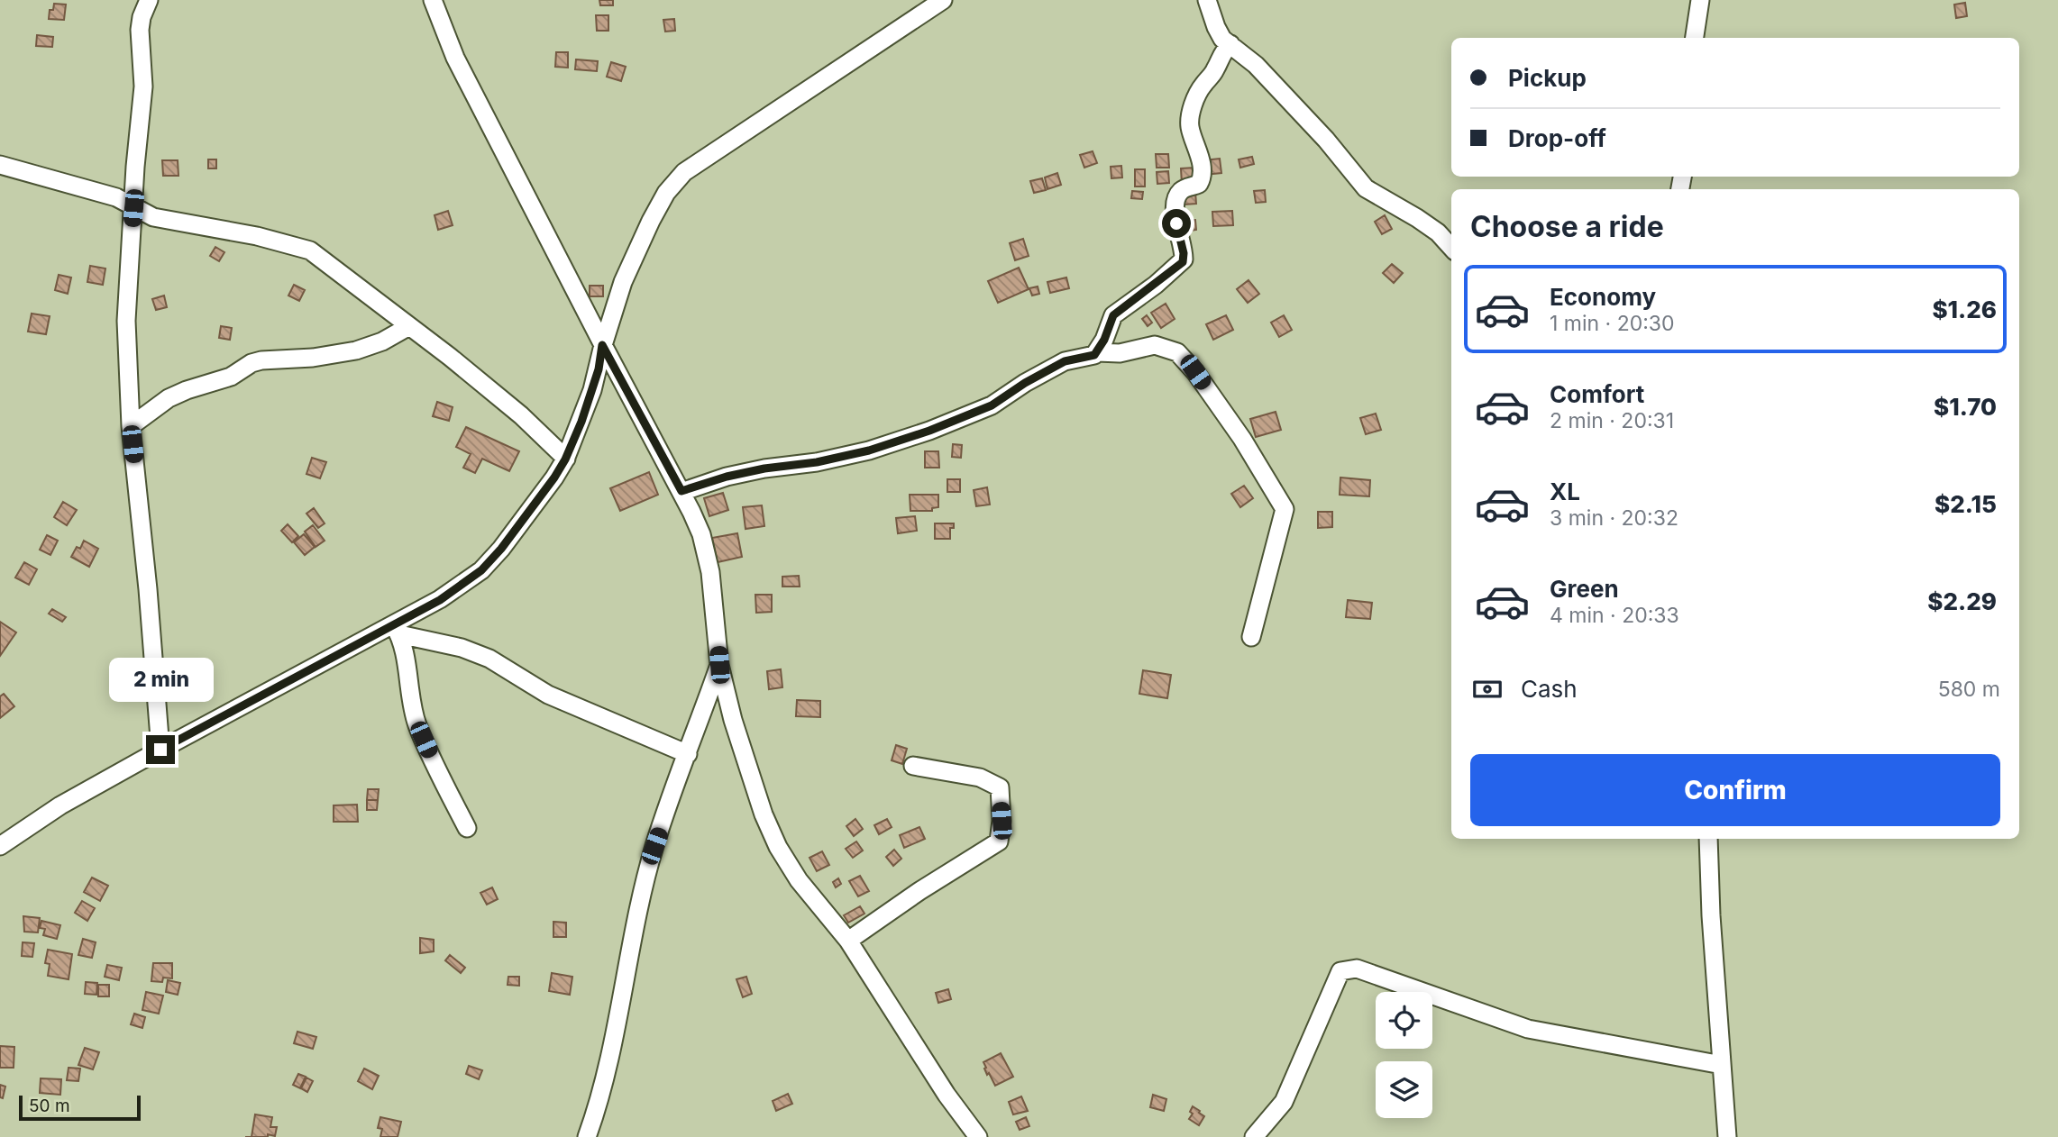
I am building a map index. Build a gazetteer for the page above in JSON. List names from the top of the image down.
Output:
{
  "scale_bar": "50 m",
  "page": {
    "banner": ["Pickup", "Drop-off"],
    "heading": "Choose a ride",
    "list": [
      {
        "name": "Economy",
        "note": "1 min · 20:30",
        "value": "$1.26"
      },
      {
        "name": "Comfort",
        "note": "2 min · 20:31",
        "value": "$1.70"
      },
      {
        "name": "XL",
        "note": "3 min · 20:32",
        "value": "$2.15"
      },
      {
        "name": "Green",
        "note": "4 min · 20:33",
        "value": "$2.29"
      }
    ],
    "pay": ["Cash", "580 m"],
    "bubble": "2 min",
    "buttons": "Confirm",
    "scale": "50 m"
  }
}
